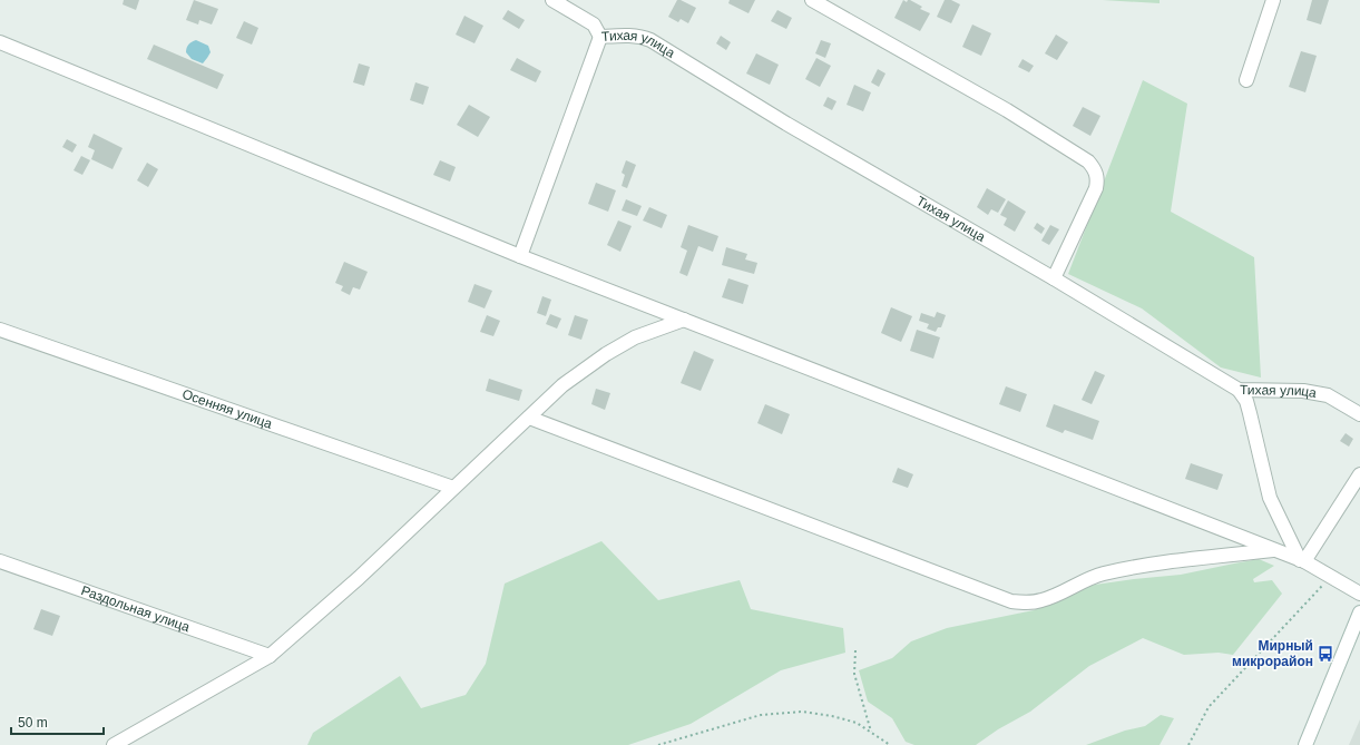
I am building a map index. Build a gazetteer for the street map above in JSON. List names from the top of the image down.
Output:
{
  "streets": {
    "street": ["Тихая улица", "Осенняя улица", "Раздольная улица"]
  },
  "places": {
    "bus stop": ["Мирный микрорайон"]
  },
  "scale_bar": "50 m"
}
